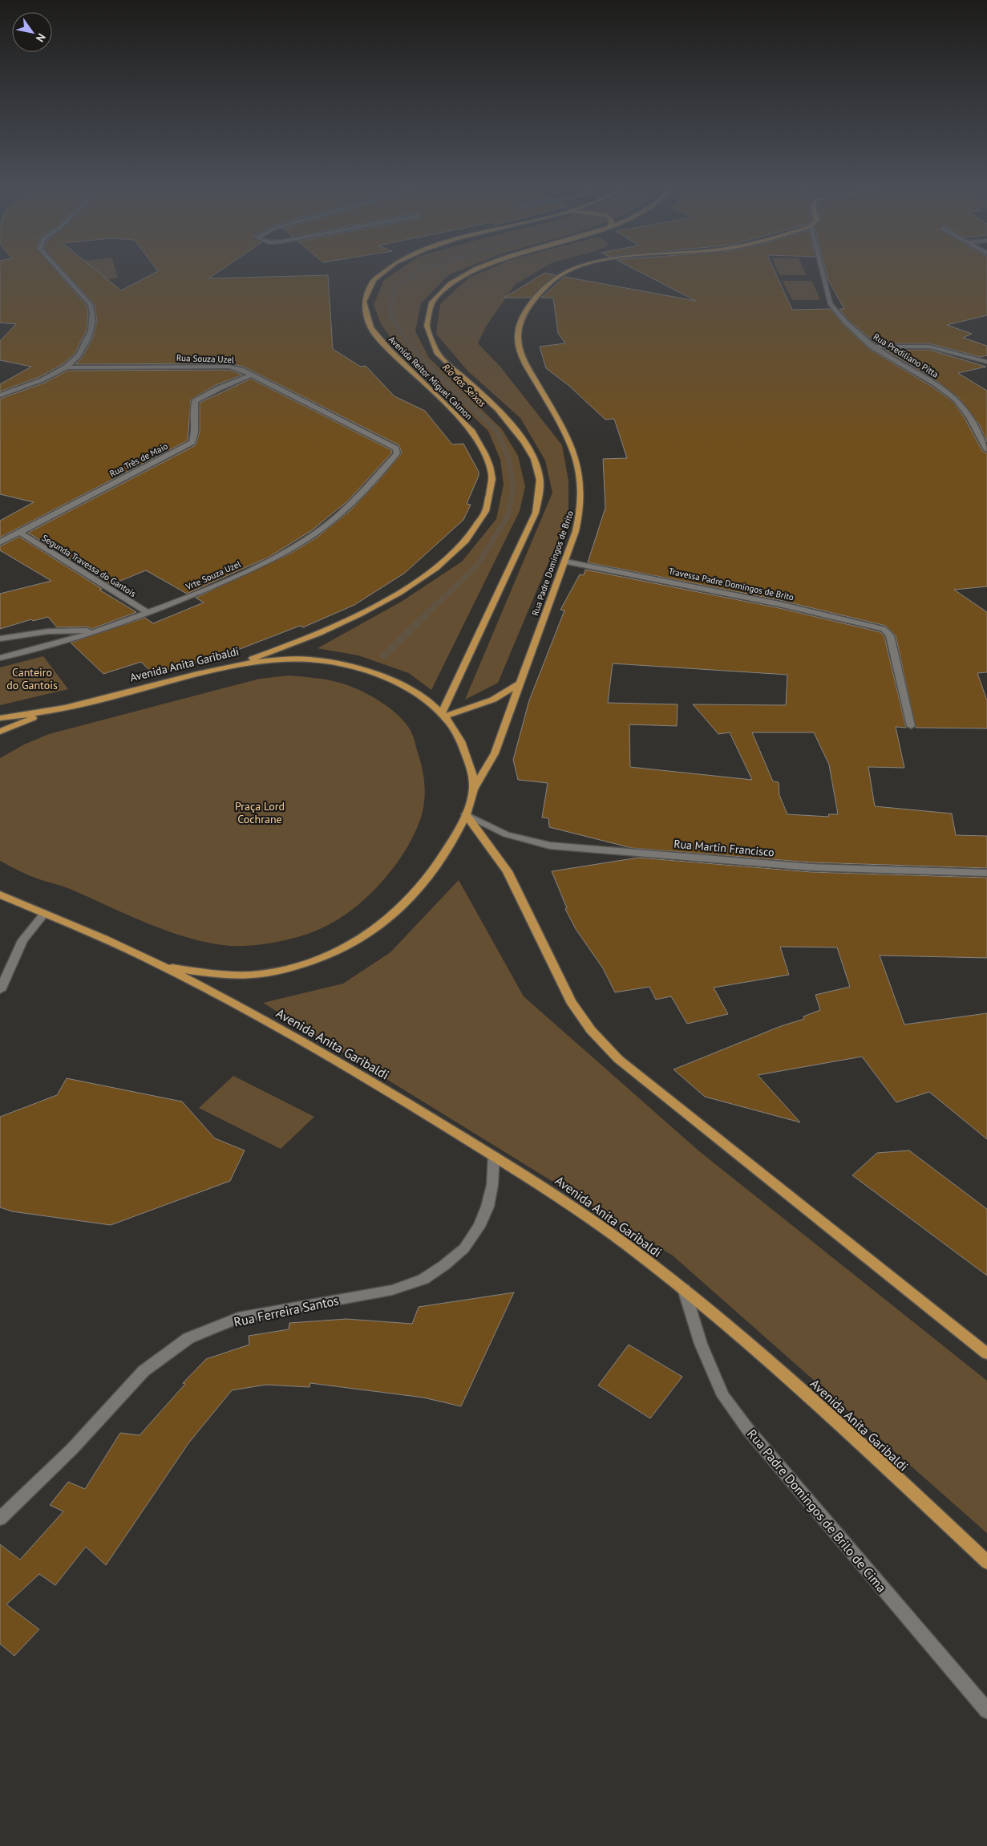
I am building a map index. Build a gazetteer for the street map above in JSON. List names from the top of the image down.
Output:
{
  "streets": {
    "main road": ["Avenida Reitor Miguel Calmon", "Rua Padre Domingos de Brito", "Avenida Anita Garibaldi"],
    "street": [
      "Rua Prediliano Pitta",
      "Rua Souza Uzel",
      "Rua Três de Maio",
      "Segunda Travessa do Gantois",
      "Vrte Souza Uzel",
      "Travessa Padre Domingos de Brito",
      "Rua Martin Francisco",
      "Rua Ferreira Santos",
      "Rua Padre Domingos de Brilo de Cima"
    ]
  },
  "crossings": [
    ["Rua Souza Uzel", "Rua Três de Maio"],
    ["Rua Souza Uzel", "Vrte Souza Uzel"],
    ["Avenida Reitor Miguel Calmon", "Avenida Anita Garibaldi"],
    ["Rua Três de Maio", "Segunda Travessa do Gantois"],
    ["Rua Padre Domingos de Brito", "Travessa Padre Domingos de Brito"],
    ["Rua Padre Domingos de Brito", "Avenida Anita Garibaldi"],
    ["Segunda Travessa do Gantois", "Vrte Souza Uzel"],
    ["Avenida Anita Garibaldi", "Rua Martin Francisco"],
    ["Avenida Anita Garibaldi", "Rua Ferreira Santos"],
    ["Avenida Anita Garibaldi", "Rua Padre Domingos de Brilo de Cima"]
  ],
  "water": ["Rio dos Seixos"],
  "parks": ["Canteiro do Gantois", "Praça Lord Cochrane"],
  "north": "bottom right"
}
